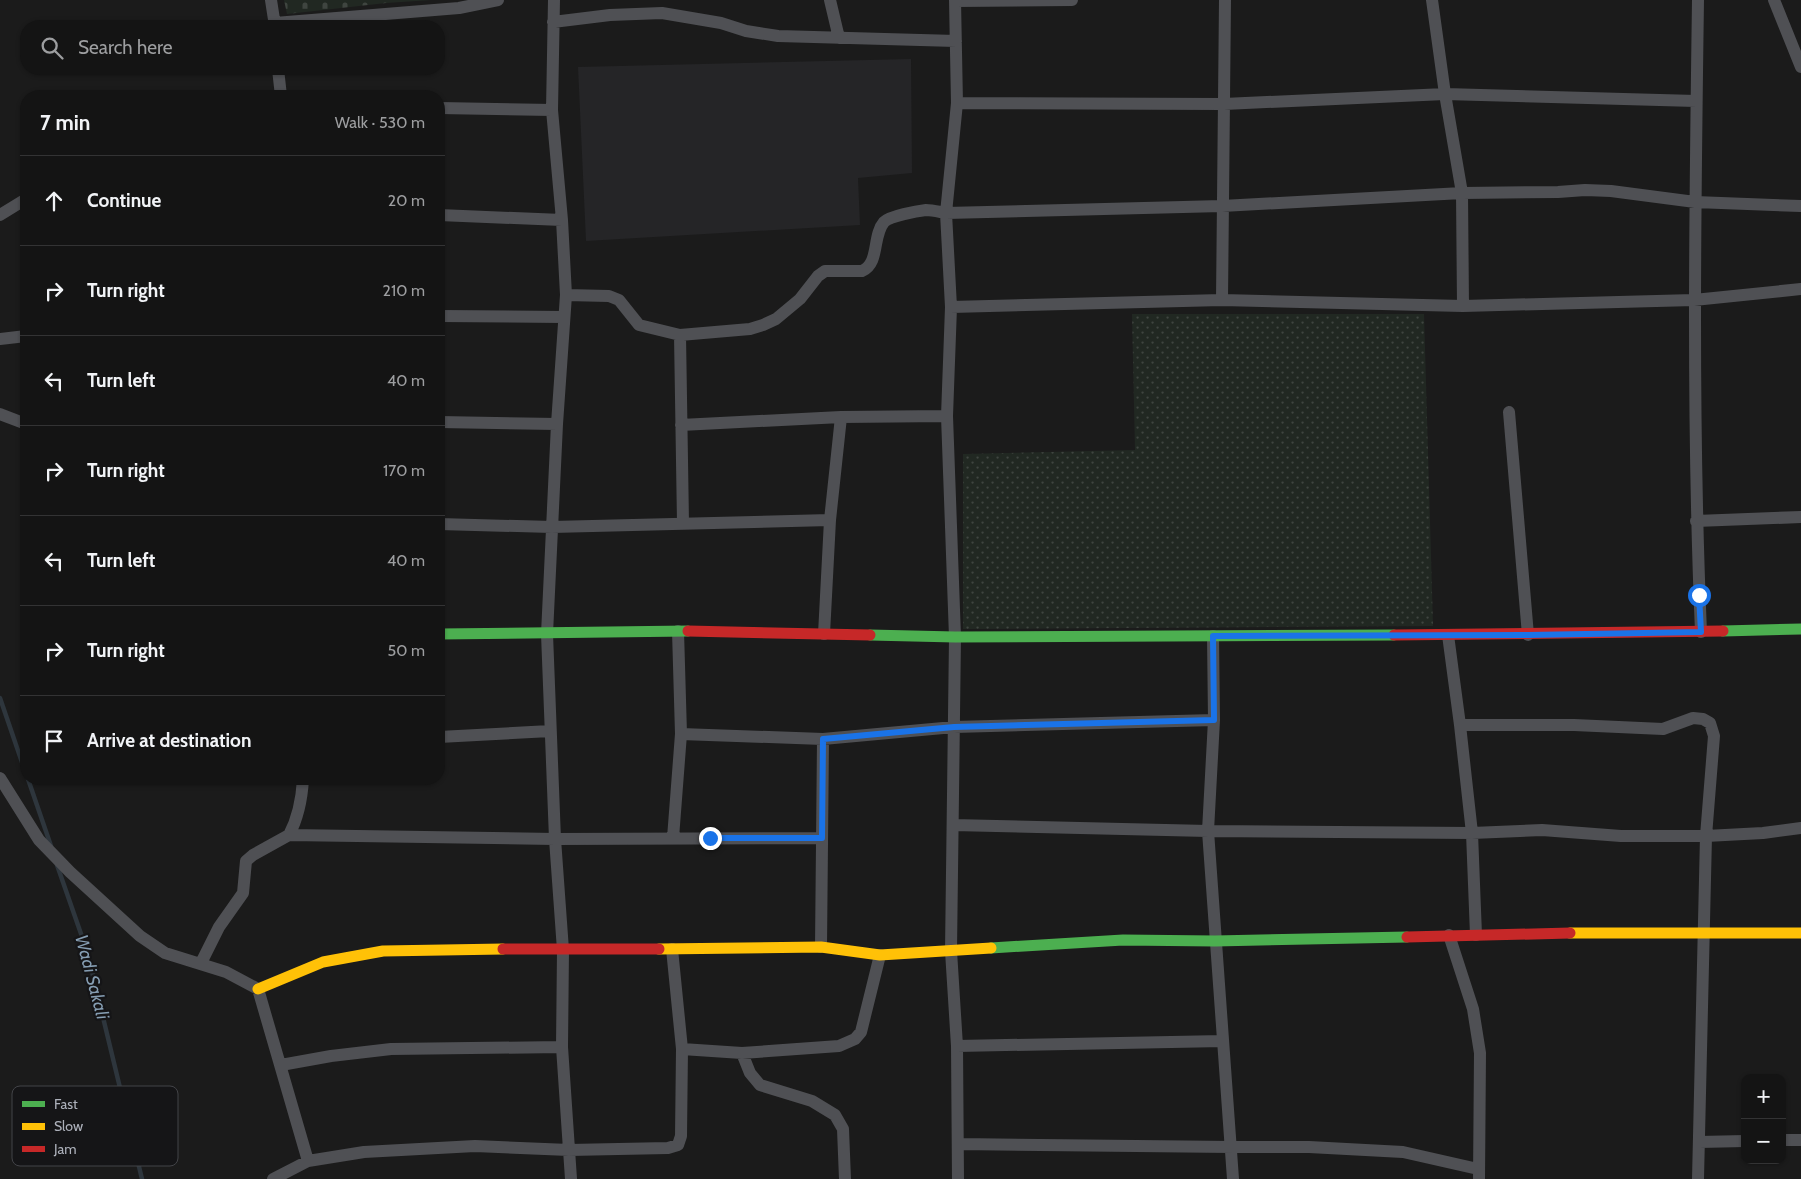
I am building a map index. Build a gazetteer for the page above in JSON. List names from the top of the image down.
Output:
{
  "water": ["Wadi Sakali"],
  "legend": ["Fast", "Slow", "Jam"],
  "page": {
    "search": "Search here",
    "heading": ["7 min", "Walk · 530 m"],
    "list": [
      ["Continue", "20 m"],
      ["Turn right", "210 m"],
      ["Turn left", "40 m"],
      ["Turn right", "170 m"],
      ["Turn left", "40 m"],
      ["Turn right", "50 m"],
      "Arrive at destination"
    ],
    "map_buttons": ["+", "−"]
  }
}
